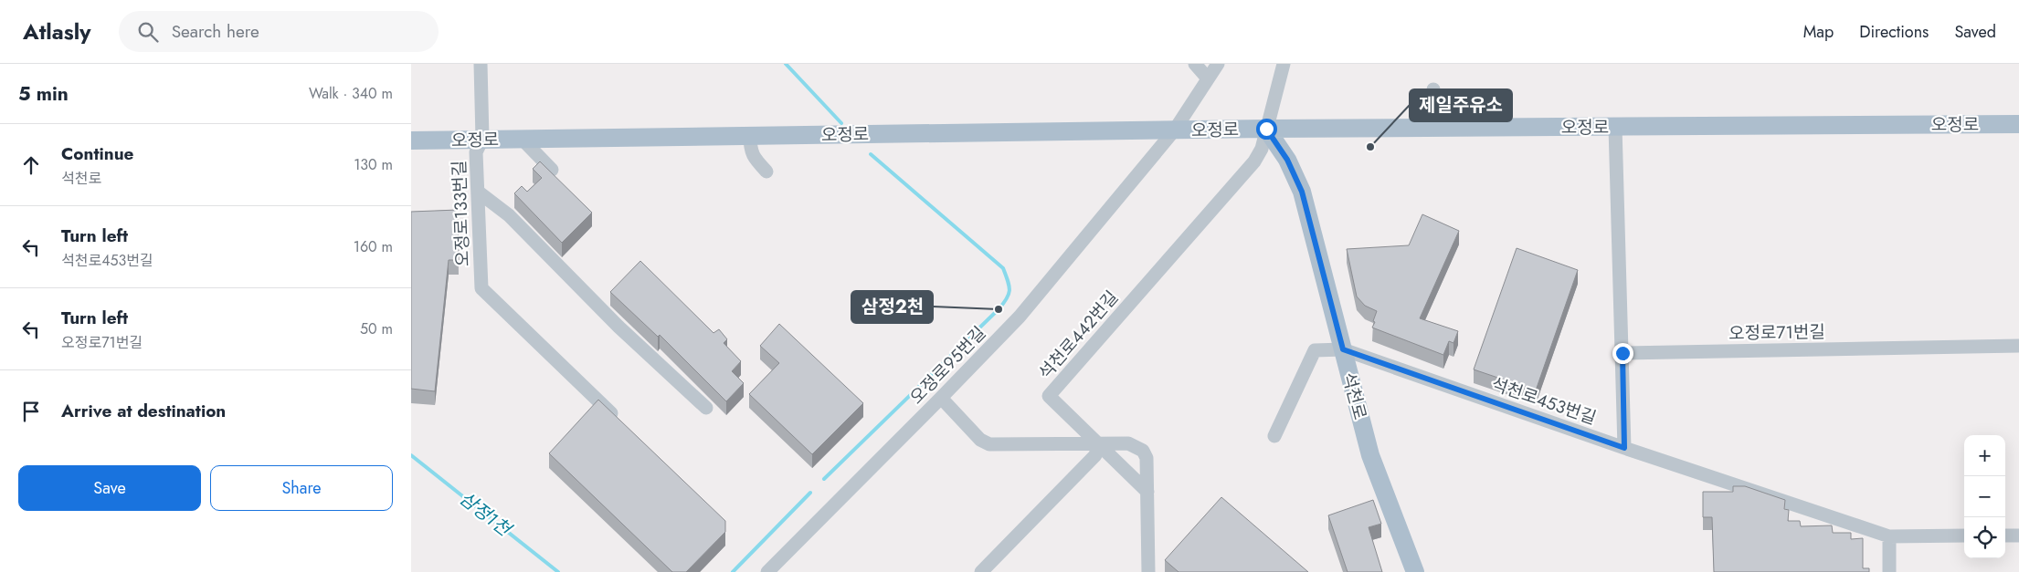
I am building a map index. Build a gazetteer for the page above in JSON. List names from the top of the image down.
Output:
{
  "streets": {
    "main road": ["오정로", "석천로"],
    "street": [
      "오정로133번길",
      "오정로71번길",
      "석천로442번길",
      "오정로95번길",
      "석천로453번길"
    ]
  },
  "crossings": [
    ["오정로", "오정로133번길"],
    ["오정로", "석천로442번길"],
    ["오정로", "오정로95번길"],
    ["오정로", "석천로"],
    ["석천로442번길", "석천로"],
    ["석천로", "석천로453번길"]
  ],
  "water": ["삼정1천"],
  "places": ["제일주유소", "삼정2천"],
  "page": {
    "header": "Atlasly",
    "search": "Search here",
    "nav": ["Map", "Directions", "Saved"],
    "heading": ["5 min", "Walk · 340 m"],
    "list": [
      ["Continue", "석천로", "130 m"],
      ["Turn left", "석천로453번길", "160 m"],
      ["Turn left", "오정로71번길", "50 m"],
      "Arrive at destination"
    ],
    "map_buttons": ["+", "−"],
    "buttons": ["Save", "Share"]
  }
}
